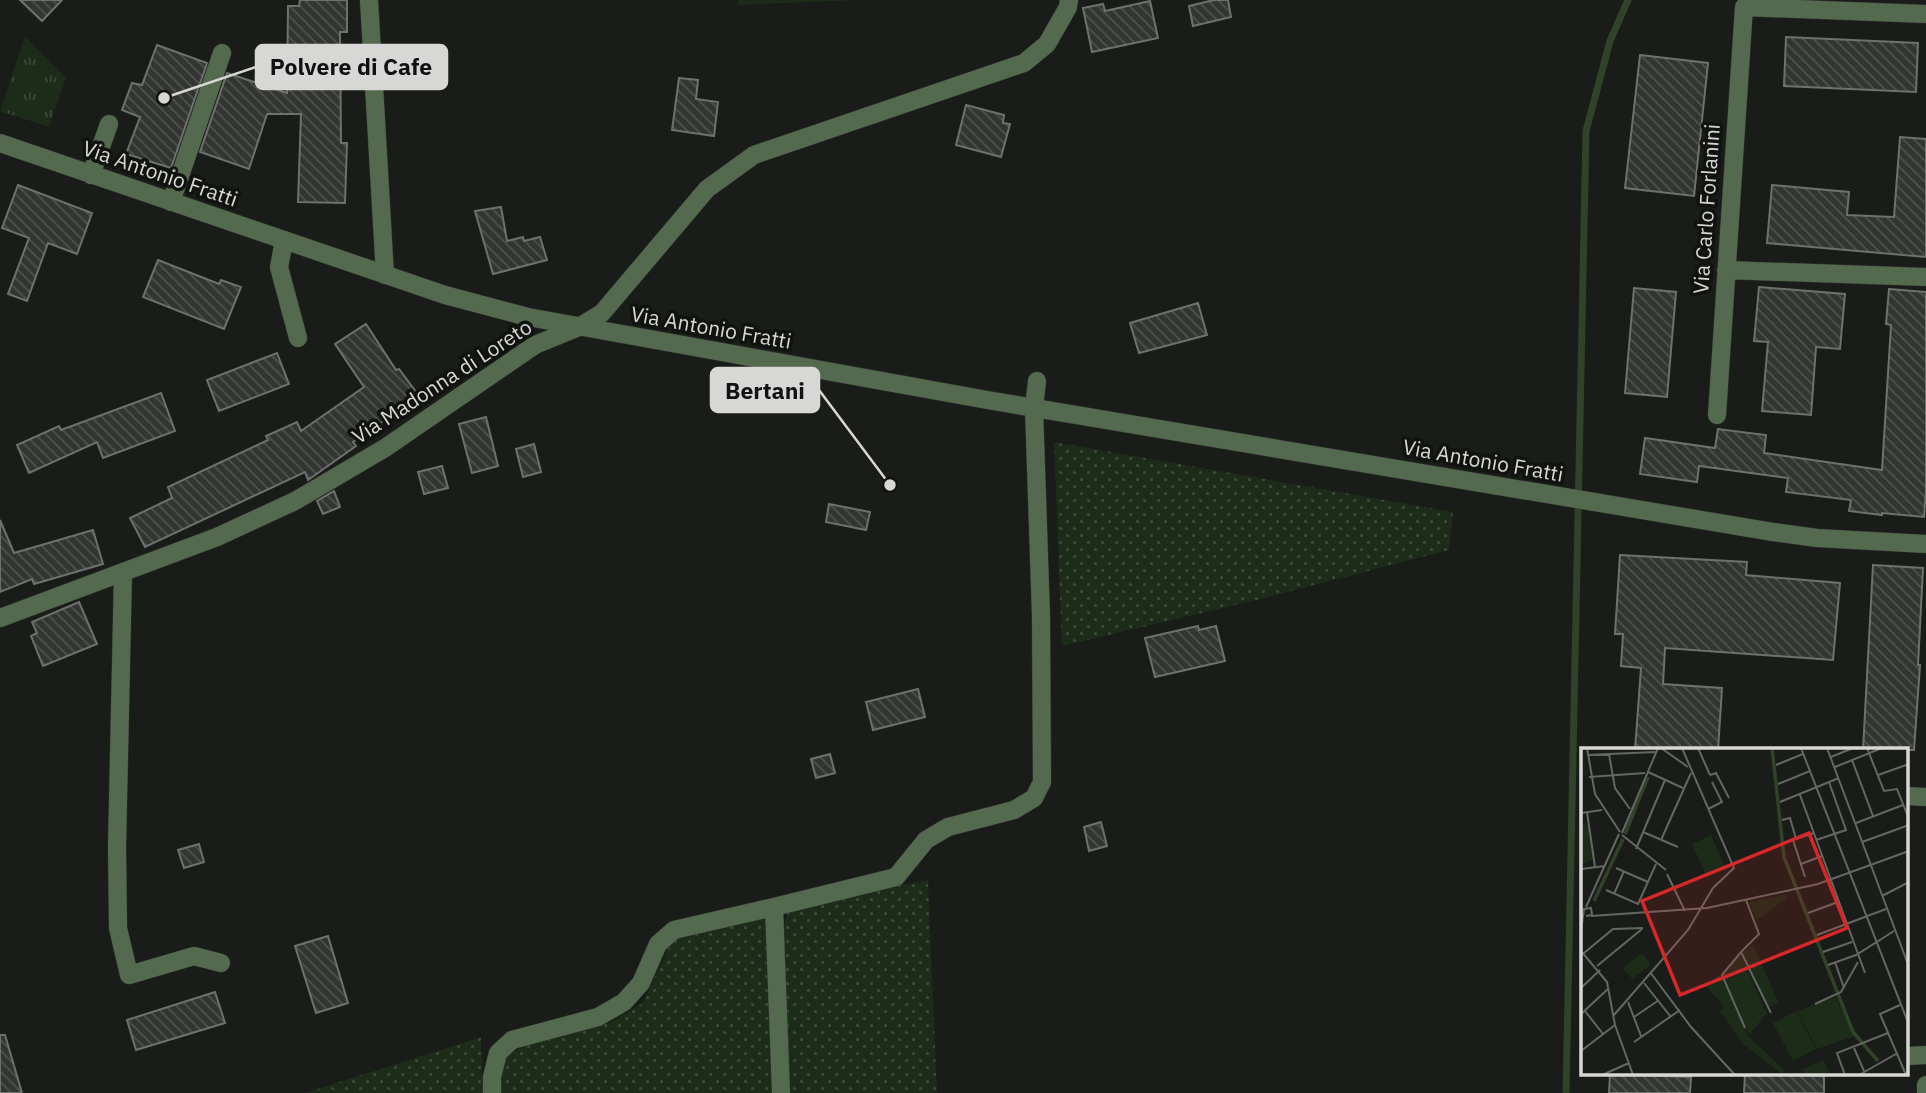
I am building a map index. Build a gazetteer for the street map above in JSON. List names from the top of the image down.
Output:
{
  "streets": {
    "street": ["Via Antonio Fratti", "Via Carlo Forlanini", "Via Madonna di Loreto"]
  },
  "crossings": [
    ["Via Antonio Fratti", "Via Madonna di Loreto"]
  ],
  "places": ["Polvere di Cafe", "Bertani"]
}
